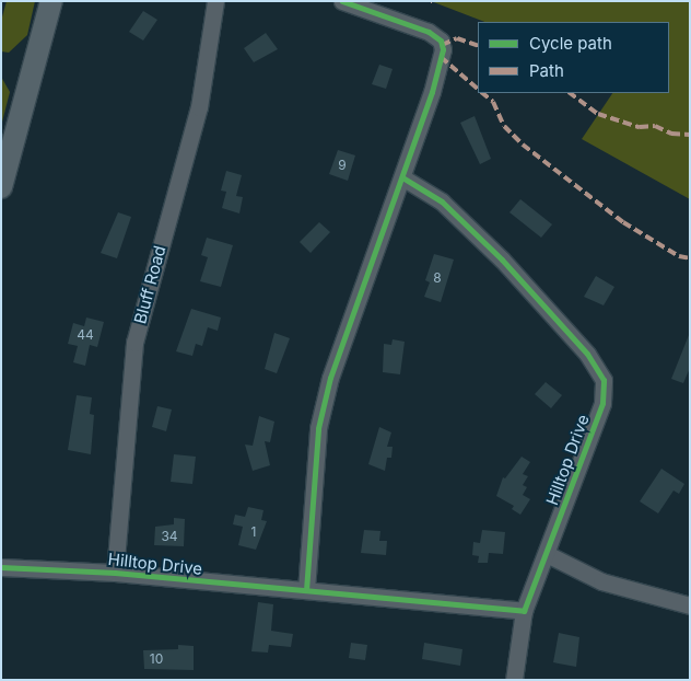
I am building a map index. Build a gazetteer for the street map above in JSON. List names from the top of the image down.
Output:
{
  "streets": {
    "street": ["Bluff Road", "Hilltop Drive"]
  },
  "crossings": [
    ["Bluff Road", "Hilltop Drive"]
  ],
  "house_numbers": [
    "9",
    "8",
    "44",
    "1",
    "34",
    "10"
  ],
  "legend": ["Cycle path", "Path"]
}
